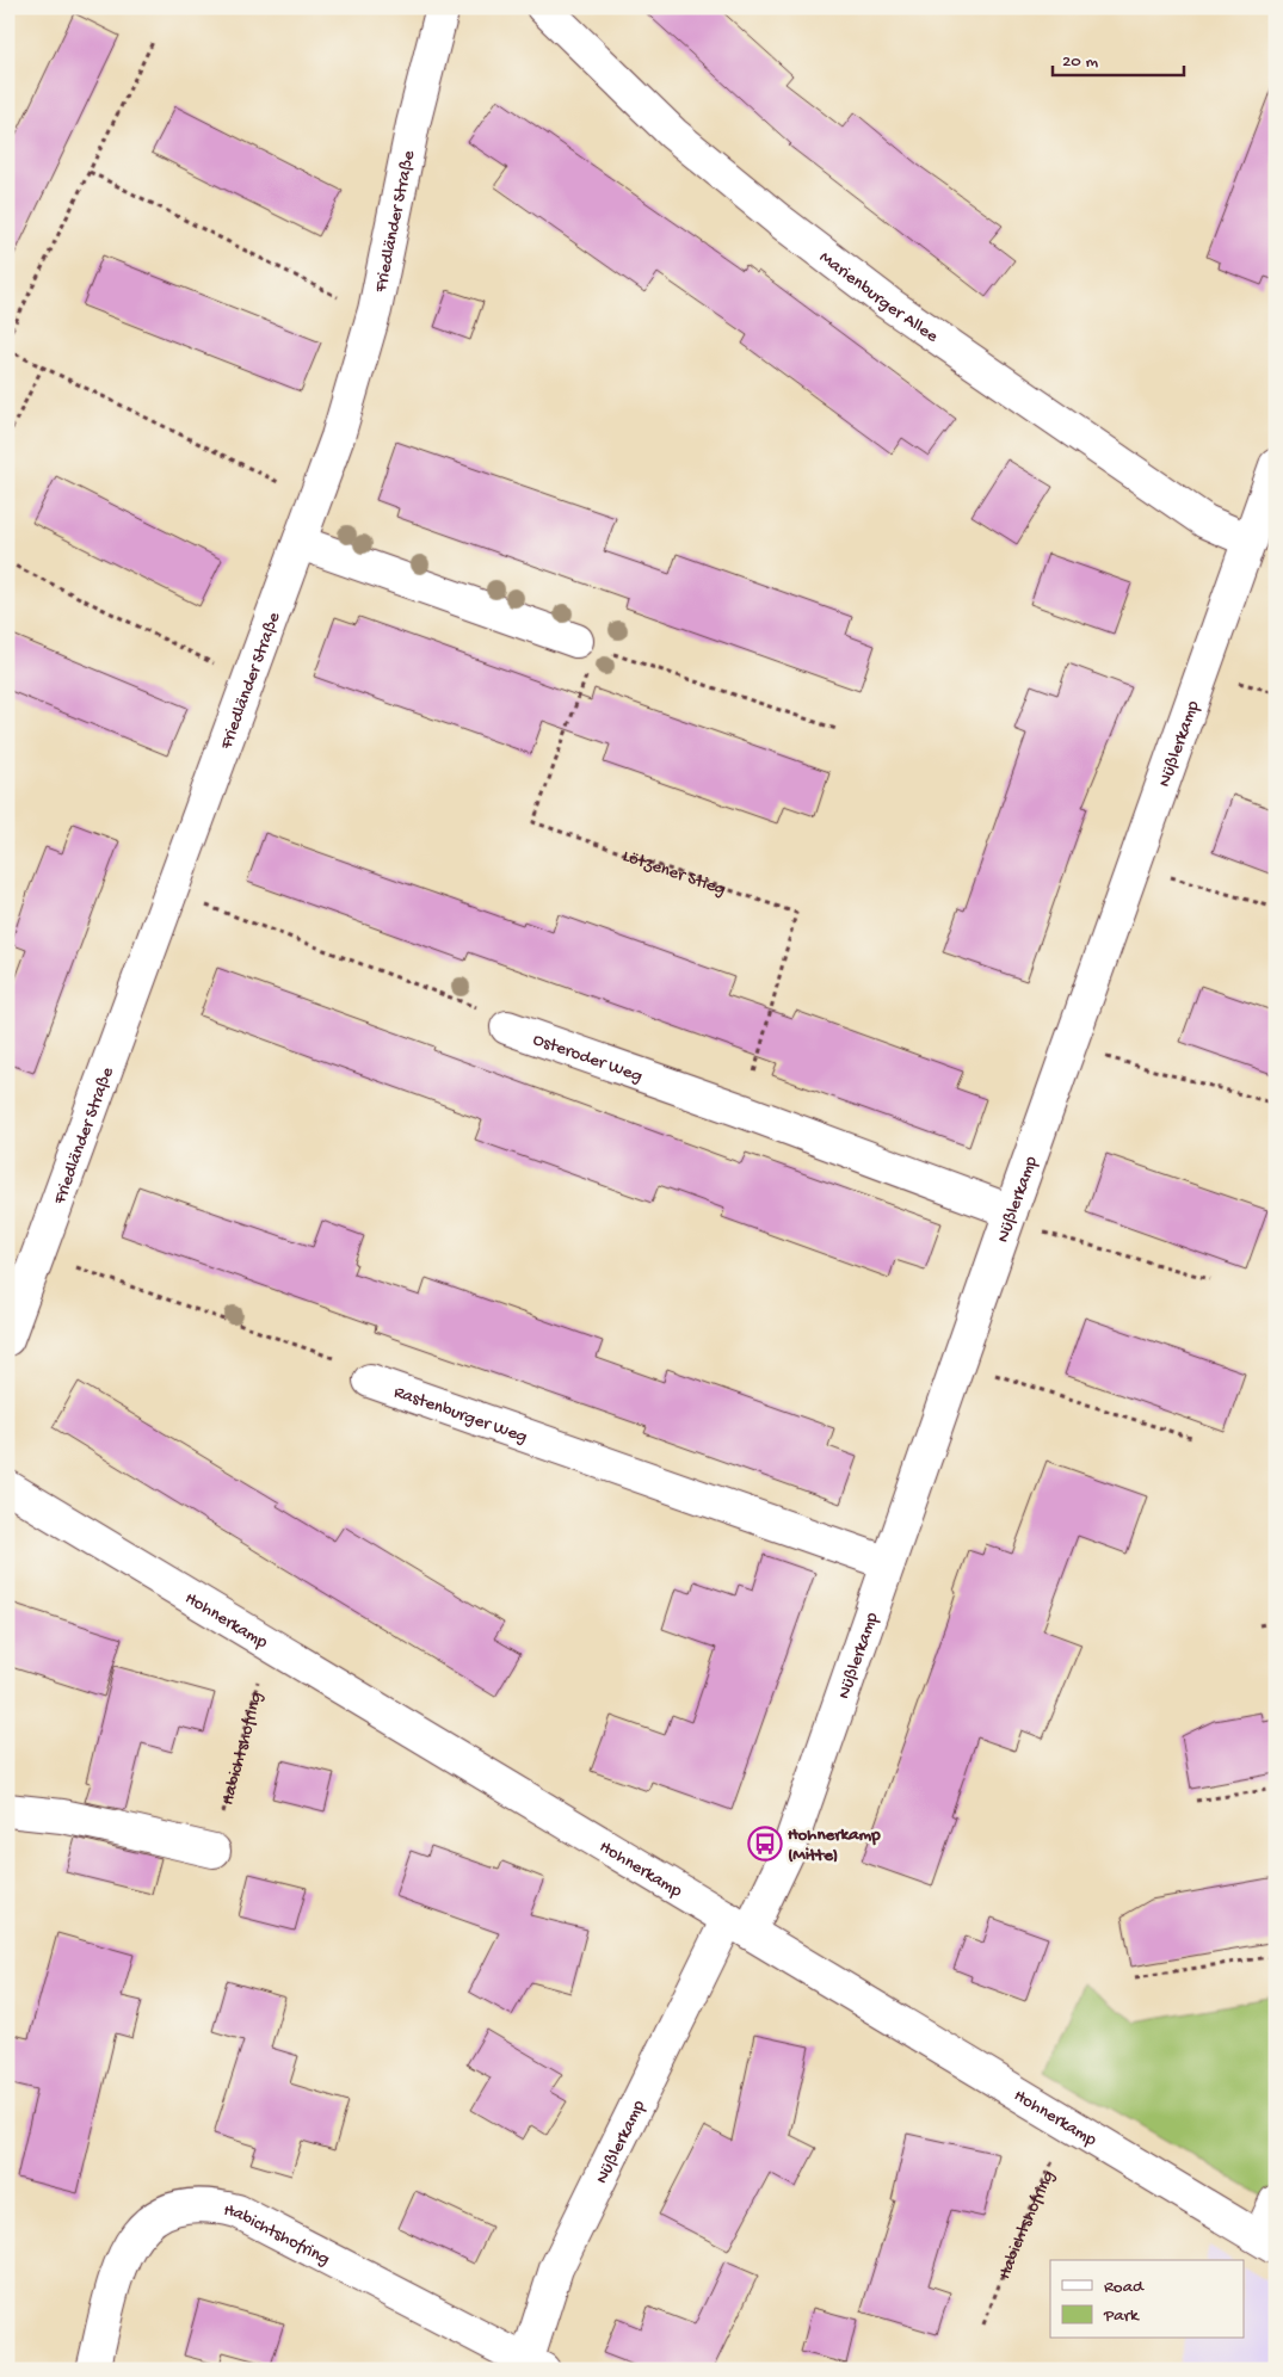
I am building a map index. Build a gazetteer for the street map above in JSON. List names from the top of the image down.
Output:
{
  "streets": {
    "street": [
      "Friedländer Straße",
      "Marienburger Allee",
      "Nüßlerkamp",
      "Osteroder Weg",
      "Rastenburger Weg",
      "Hohnerkamp",
      "Habichtshofring"
    ],
    "path": ["Lötzener Stieg"]
  },
  "crossings": [
    ["Marienburger Allee", "Nüßlerkamp"],
    ["Nüßlerkamp", "Osteroder Weg"],
    ["Nüßlerkamp", "Rastenburger Weg"],
    ["Nüßlerkamp", "Hohnerkamp"],
    ["Nüßlerkamp", "Habichtshofring"],
    ["Lötzener Stieg", "Osteroder Weg"],
    ["Hohnerkamp", "Habichtshofring"]
  ],
  "places": {
    "bus stop": ["Hohnerkamp (Mitte)"]
  },
  "legend": ["Road", "Park"],
  "scale_bar": "20 m"
}
